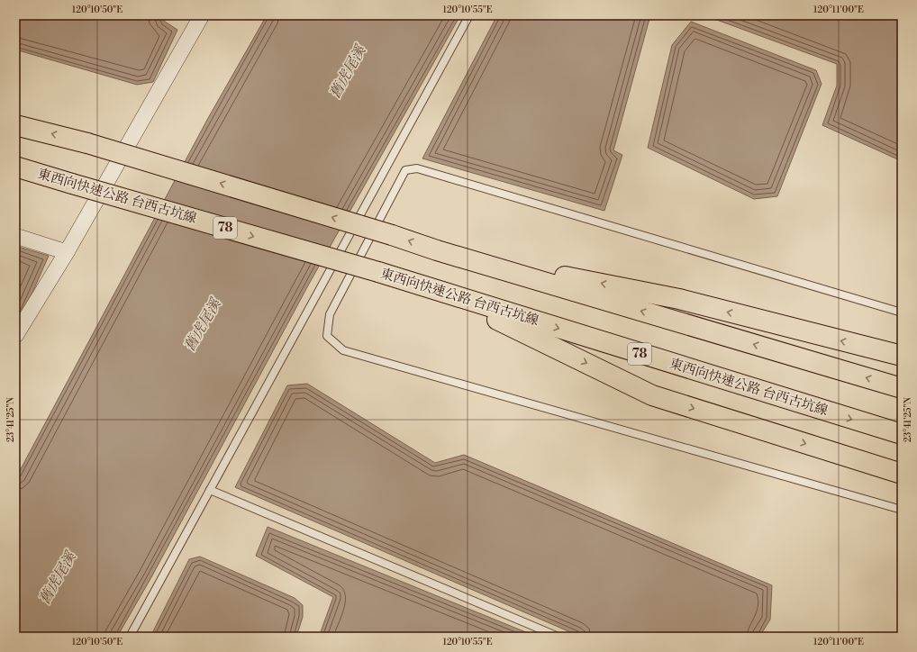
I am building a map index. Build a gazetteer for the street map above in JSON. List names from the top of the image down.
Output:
{
  "streets": {
    "highway": ["東西向快速公路 台西古坑線", "78"]
  },
  "water": ["舊虎尾溪"],
  "coordinates": [
    "120°10'50\"E",
    "120°10'55\"E",
    "120°11'00\"E",
    "23°41'25\"N"
  ]
}
